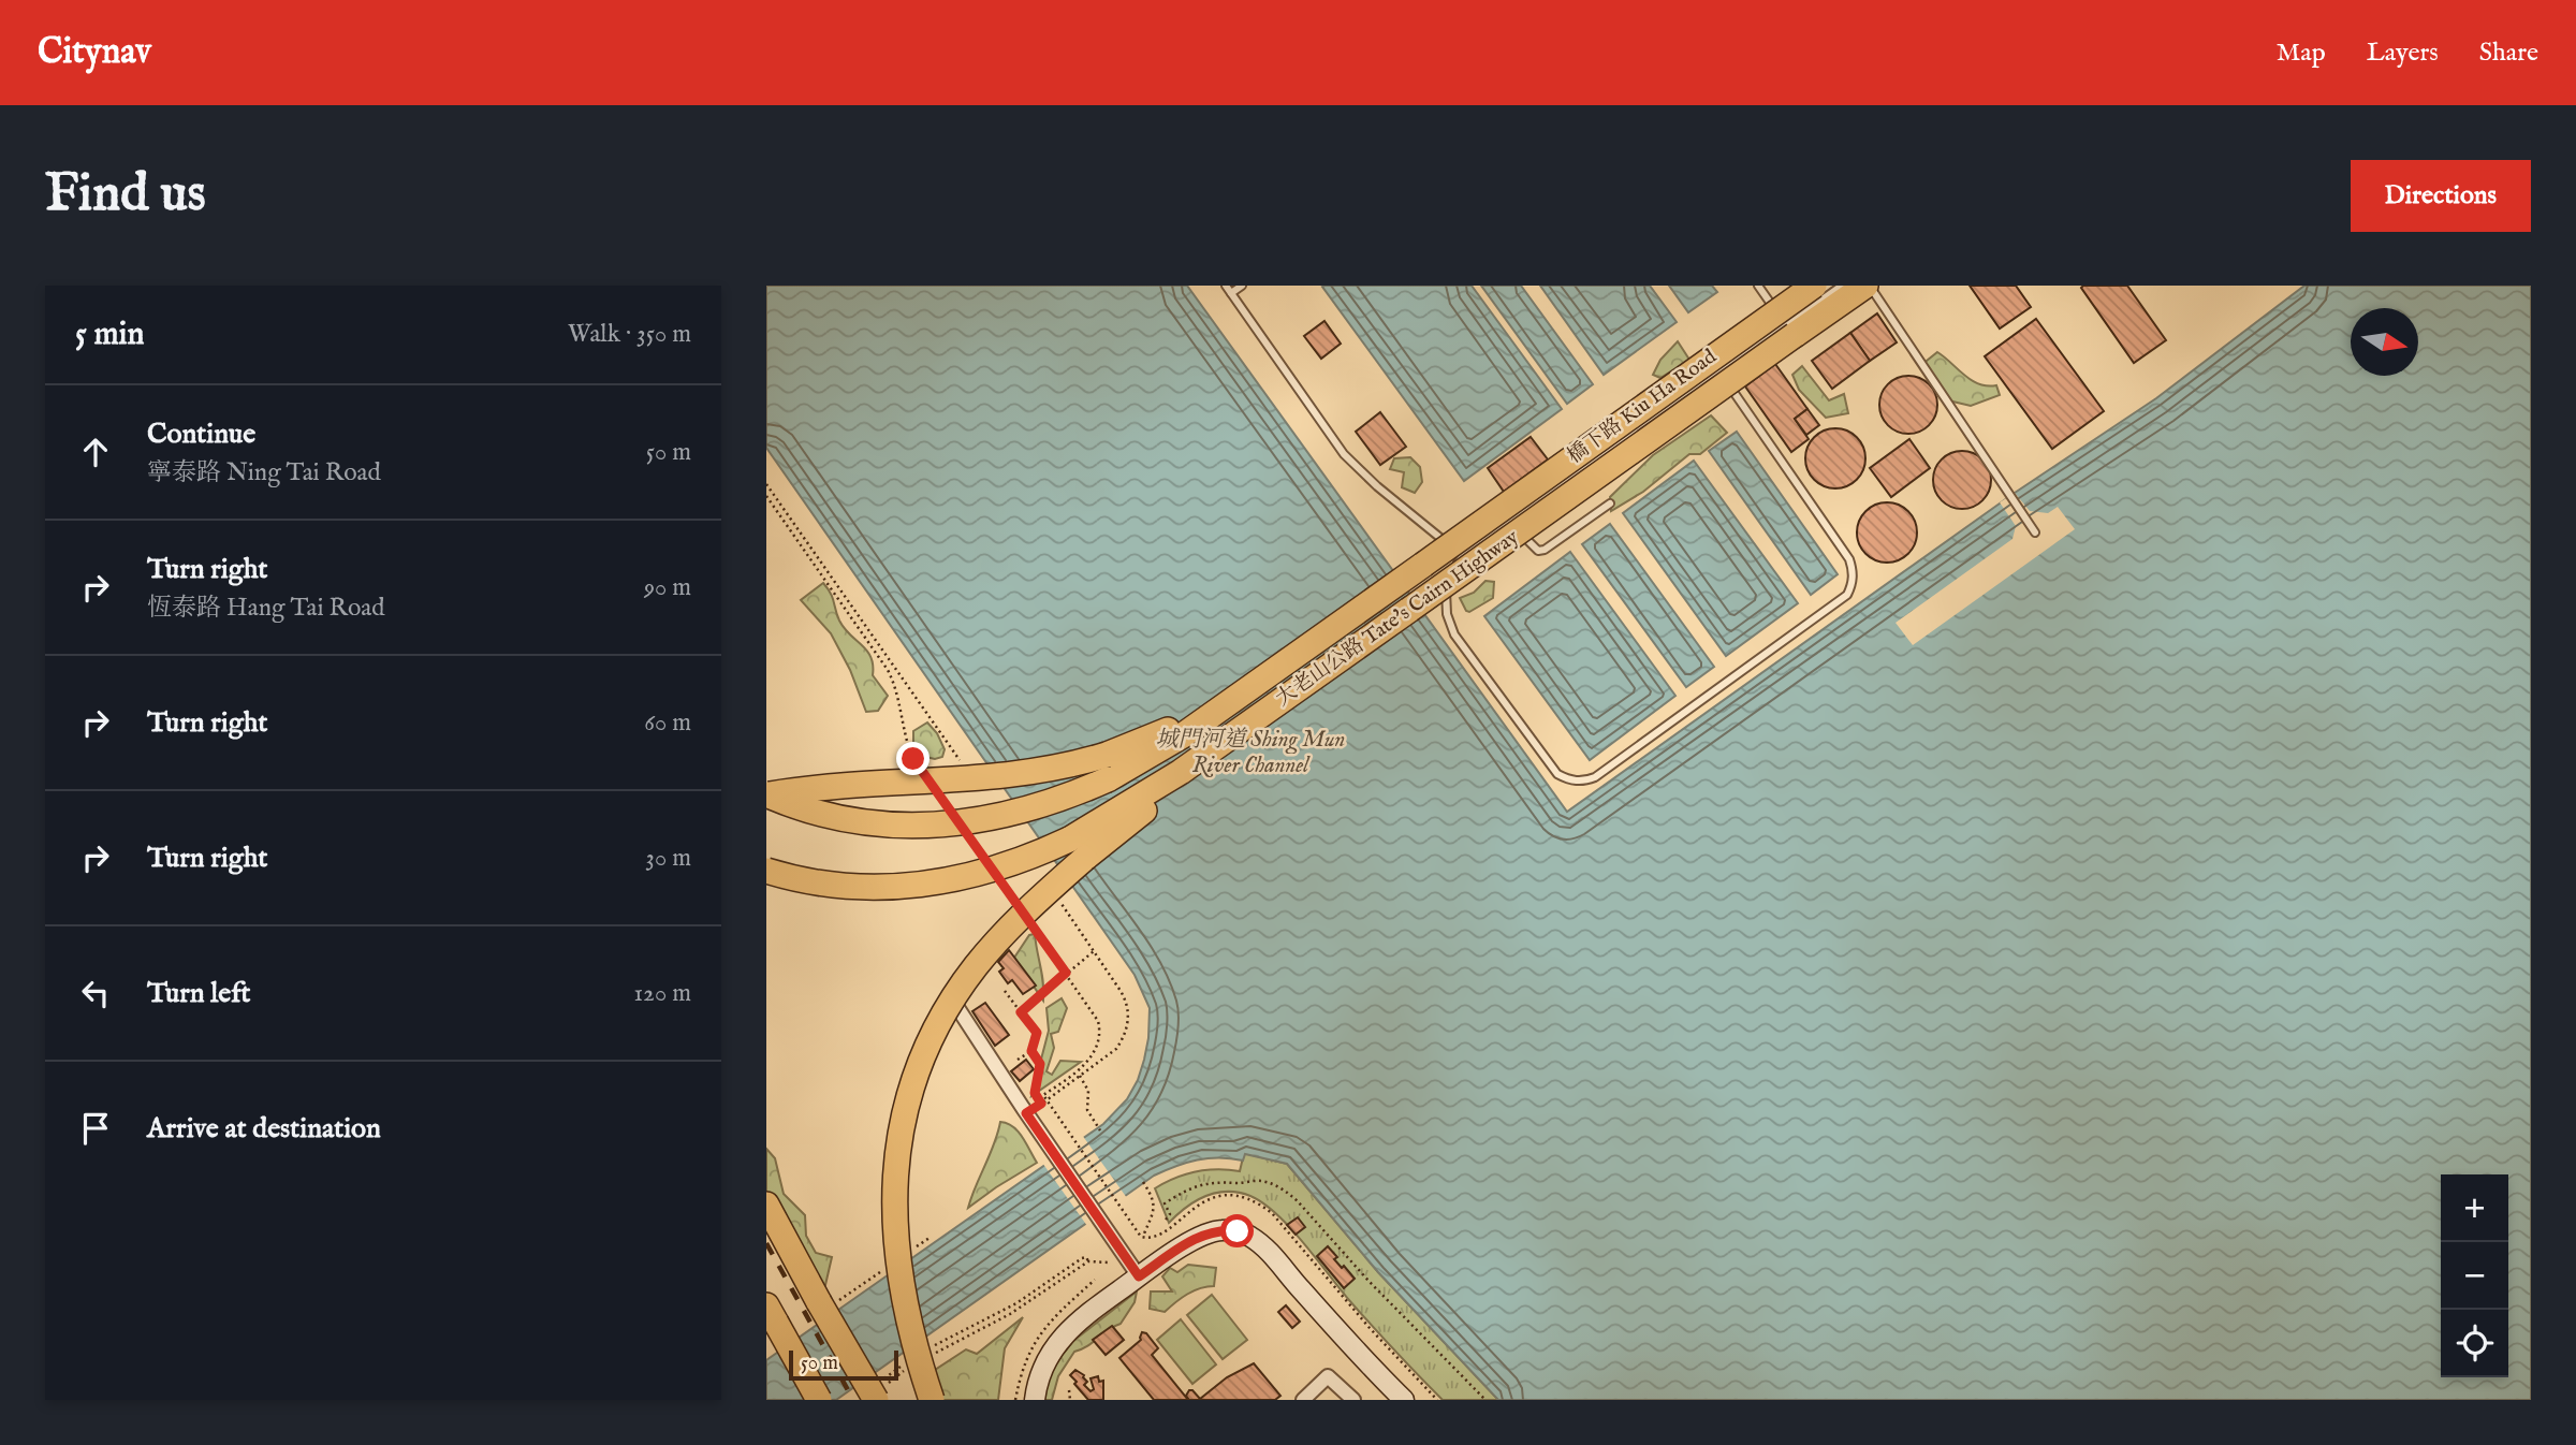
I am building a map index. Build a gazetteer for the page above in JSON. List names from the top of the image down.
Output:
{
  "streets": {
    "highway": ["大老山公路 Tate's Cairn Highway"],
    "lane": ["橋下路 Kiu Ha Road"]
  },
  "water": ["城門河道 Shing Mun River Channel"],
  "scale_bar": "50 m",
  "north": "right",
  "page": {
    "header": "Citynav",
    "nav": ["Map", "Layers", "Share"],
    "buttons": "Directions",
    "title": "Find us",
    "heading": ["5 min", "Walk · 350 m"],
    "list": [
      ["Continue", "寧泰路 Ning Tai Road", "50 m"],
      ["Turn right", "恆泰路 Hang Tai Road", "90 m"],
      ["Turn right", "60 m"],
      ["Turn right", "30 m"],
      ["Turn left", "120 m"],
      "Arrive at destination"
    ],
    "map_buttons": ["+", "−"],
    "scale": "50 m"
  }
}
